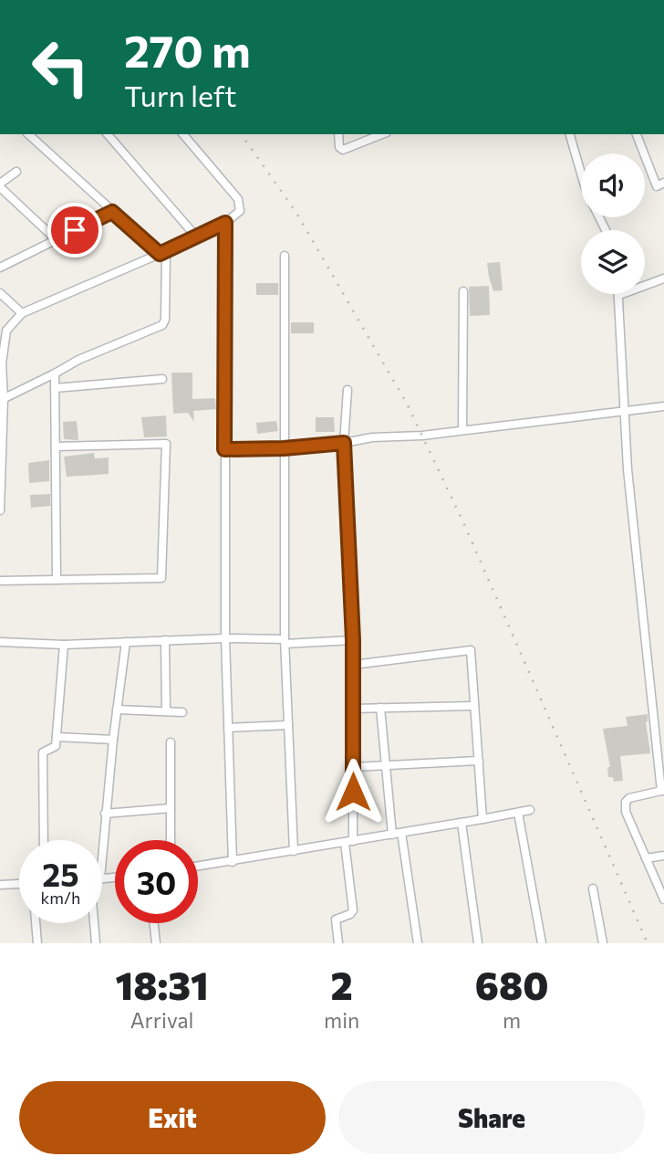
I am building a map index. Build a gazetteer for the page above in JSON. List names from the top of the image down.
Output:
{
  "page": {
    "turn": ["270 m", "Turn left"],
    "speed": "25 km/h",
    "limit": "30",
    "eta": [
      "18:31",
      "Arrival",
      "2",
      "min",
      "680",
      "m"
    ],
    "buttons": ["Exit", "Share"]
  }
}
